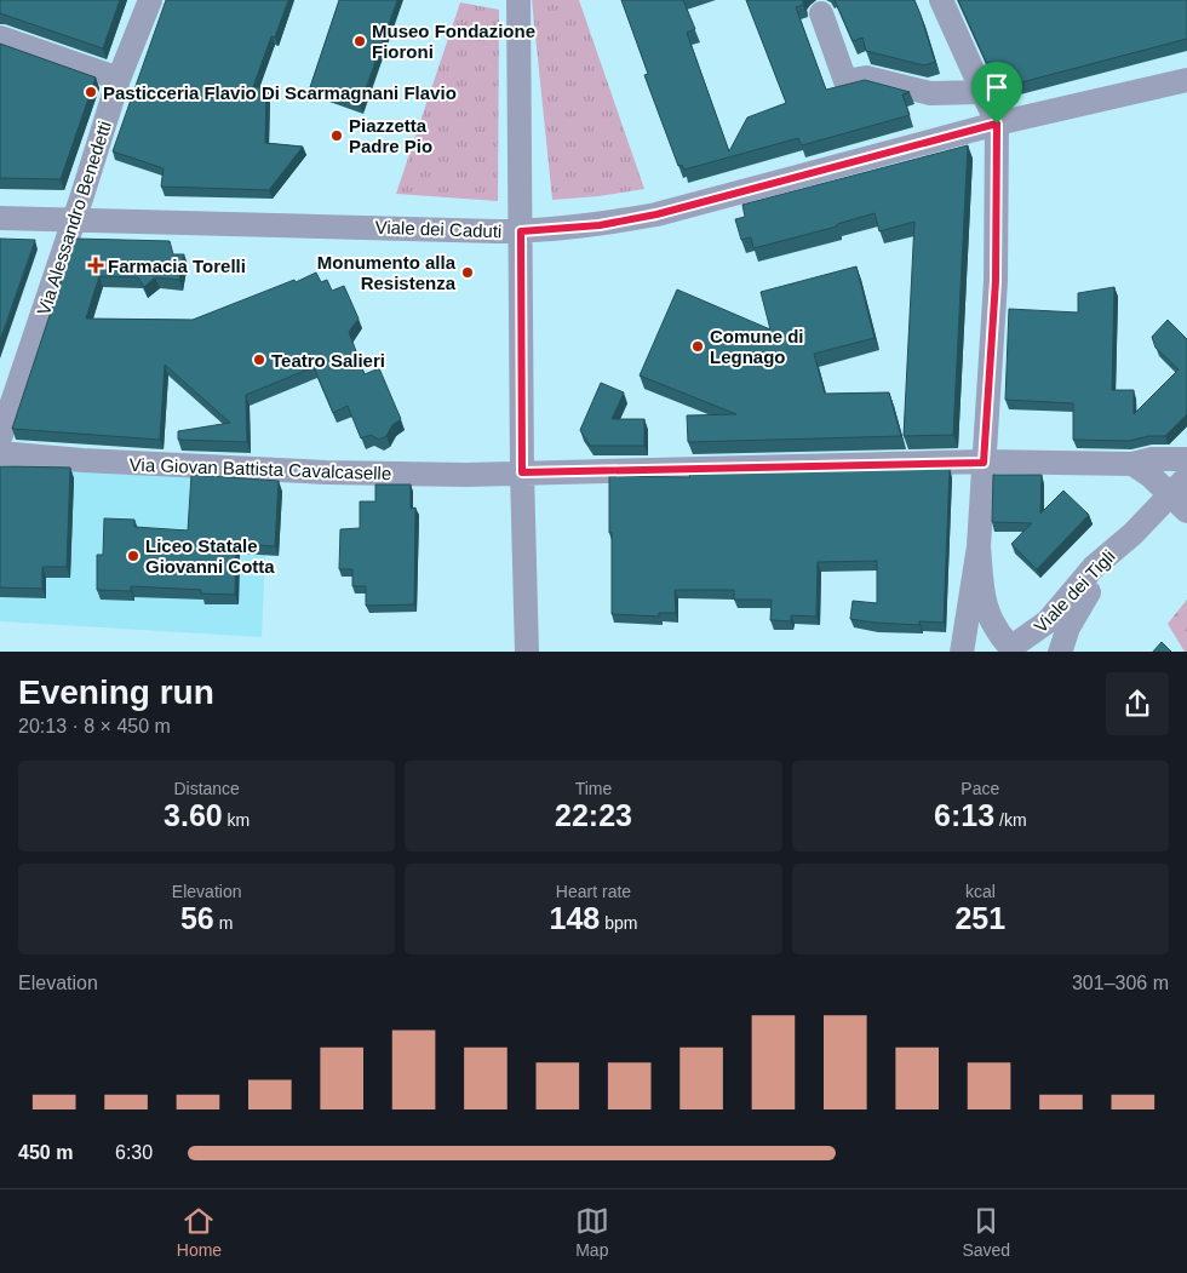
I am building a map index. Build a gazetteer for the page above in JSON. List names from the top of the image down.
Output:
{
  "streets": {
    "street": [
      "Via Alessandro Benedetti",
      "Viale dei Caduti",
      "Via Giovan Battista Cavalcaselle",
      "Viale dei Tigli"
    ]
  },
  "crossings": [
    ["Via Alessandro Benedetti", "Viale dei Caduti"]
  ],
  "places": {
    "other": [
      "Museo Fondazione Fioroni",
      "Pasticceria Flavio Di Scarmagnani Flavio",
      "Piazzetta Padre Pio",
      "Monumento alla Resistenza",
      "Comune di Legnago",
      "Teatro Salieri",
      "Liceo Statale Giovanni Cotta"
    ],
    "health": ["Farmacia Torelli"]
  },
  "page": {
    "heading": ["Evening run", "20:13 · 8 × 450 m"],
    "stats": [
      ["Distance", "3.60 km"],
      ["Time", "22:23"],
      ["Pace", "6:13 /km"],
      ["Elevation", "56 m"],
      ["Heart rate", "148 bpm"],
      ["kcal", "251"]
    ],
    "chart": ["Elevation", "301–306 m"],
    "list": [
      {
        "name": "450 m",
        "note": "6:30"
      }
    ],
    "tabs": ["Home", "Map", "Saved"]
  }
}
